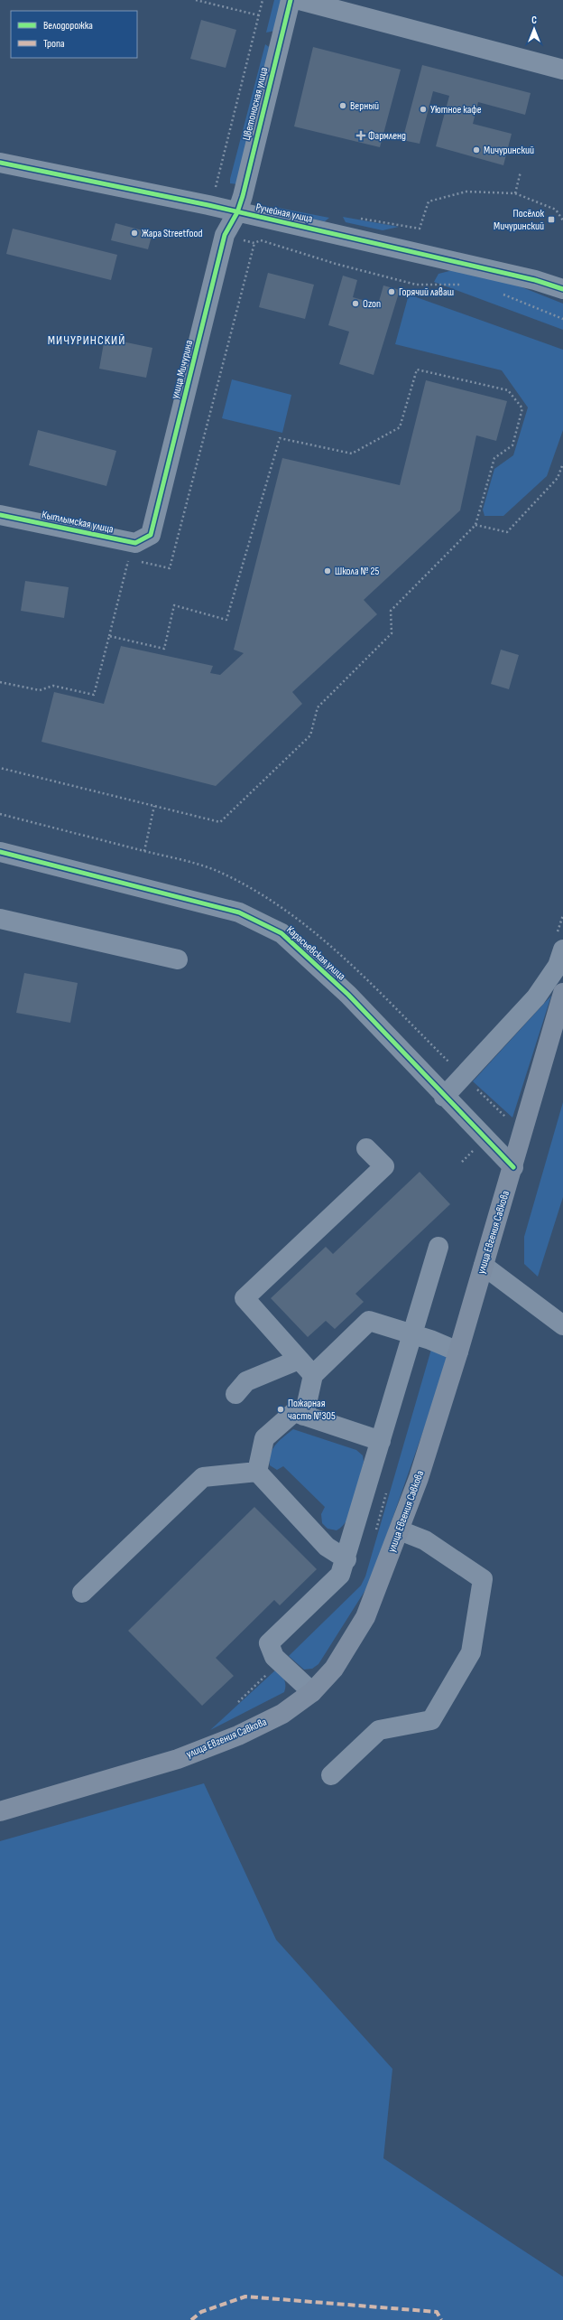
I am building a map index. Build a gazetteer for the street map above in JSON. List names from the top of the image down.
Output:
{
  "streets": {
    "main road": ["улица Евгения Савкова"],
    "street": [
      "Цветоносная улица",
      "Ручейная улица",
      "улица Мичурина",
      "Кытлымская улица",
      "Карасьевская улица"
    ]
  },
  "crossings": [
    ["Цветоносная улица", "Ручейная улица"],
    ["Цветоносная улица", "улица Мичурина"],
    ["Ручейная улица", "улица Мичурина"],
    ["улица Мичурина", "Кытлымская улица"],
    ["Карасьевская улица", "улица Евгения Савкова"]
  ],
  "districts": ["МИЧУРИНСКИЙ"],
  "places": {
    "other": [
      "Верный",
      "Уютное кафе",
      "Мичуринский",
      "Жара Streetfood",
      "Горячий лаваш",
      "Ozon",
      "Школа № 25",
      "Пожарная часть №305"
    ],
    "health": ["Фармленд"],
    "transit": ["Посёлок Мичуринский"]
  },
  "legend": ["Велодорожка", "Тропа"],
  "north": "top"
}
